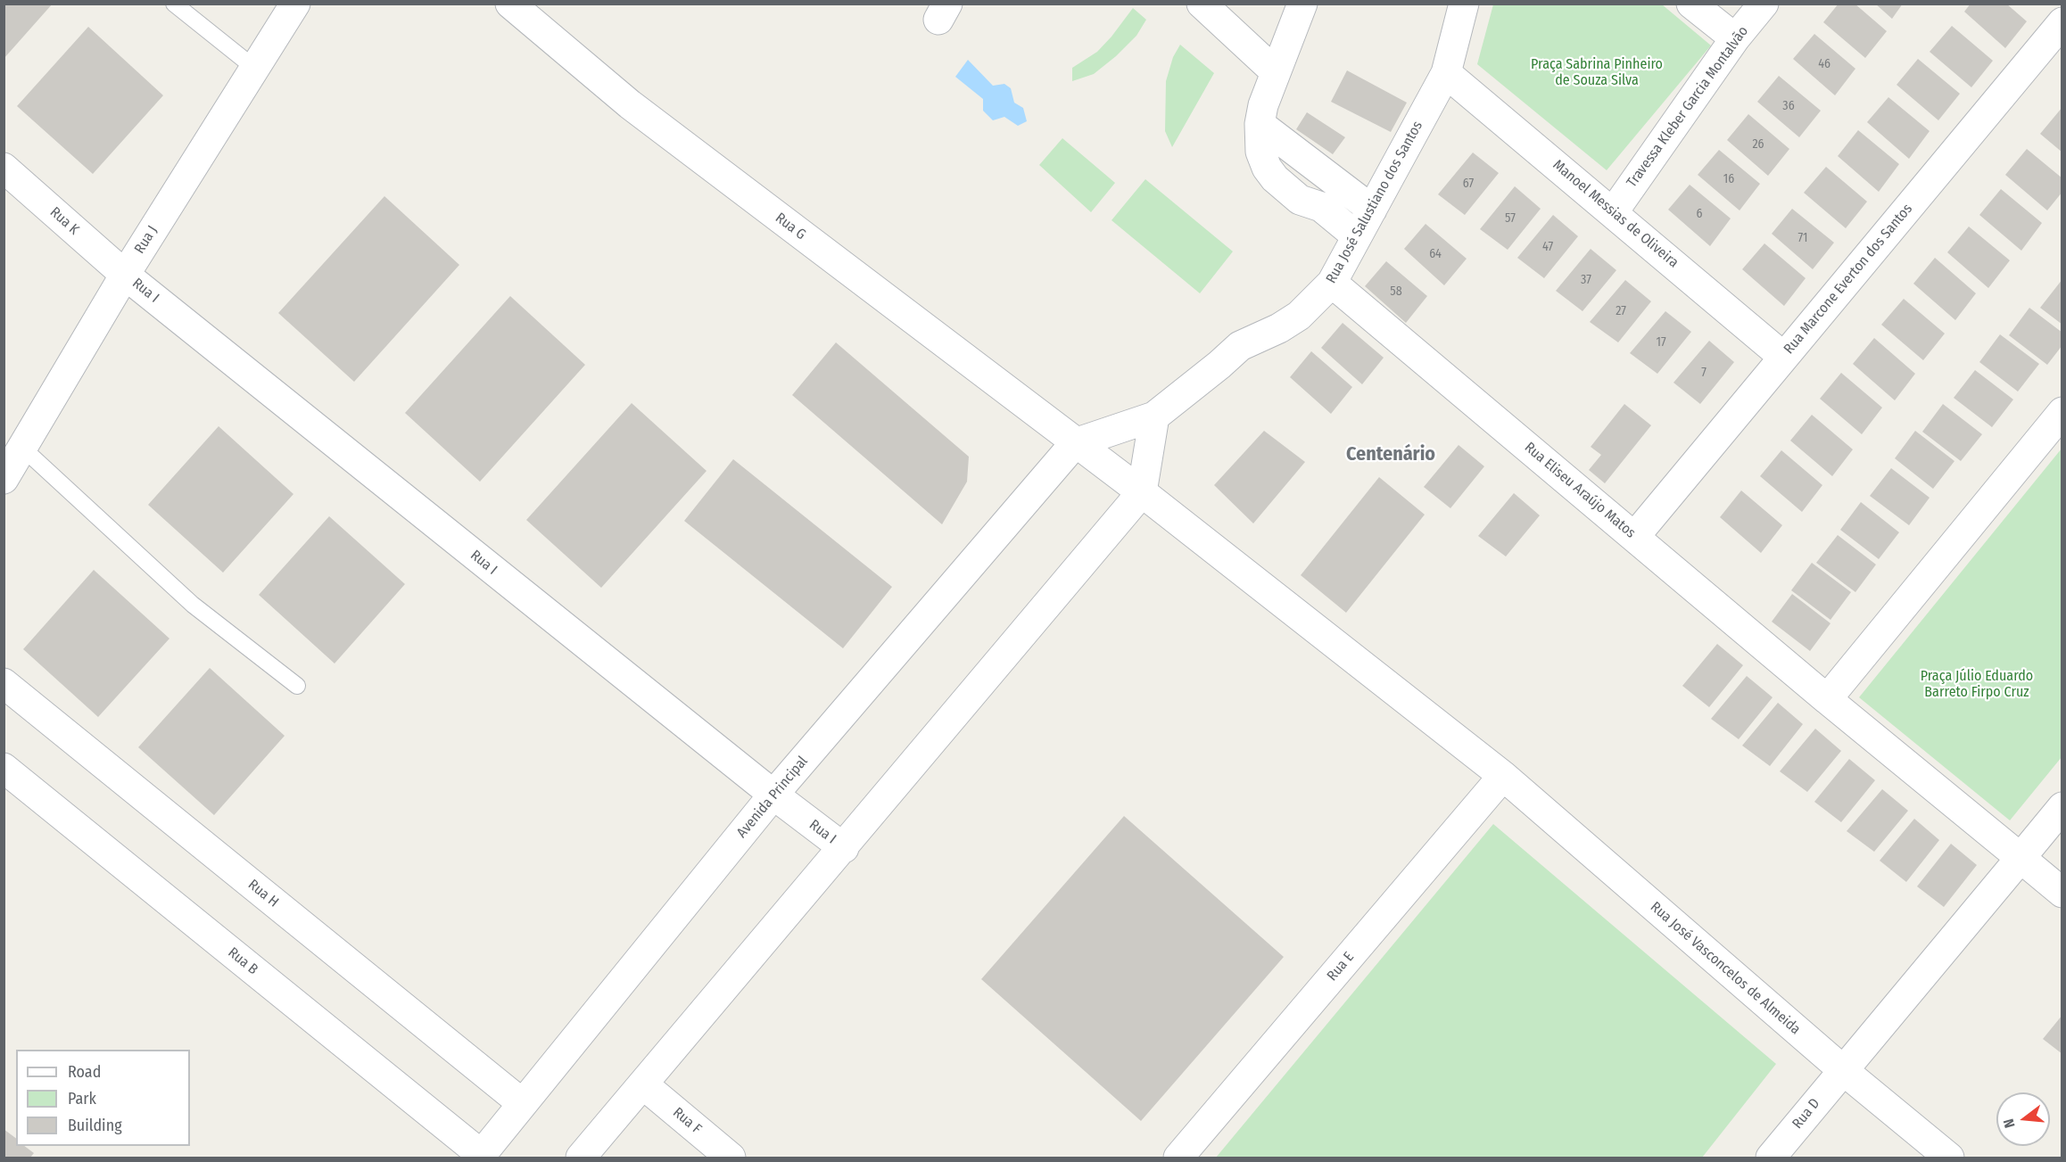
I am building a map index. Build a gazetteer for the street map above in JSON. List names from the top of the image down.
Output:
{
  "streets": {
    "street": [
      "Travessa Kleber Garcia Montalvão",
      "Rua José Salustiano dos Santos",
      "Manoel Messias de Oliveira",
      "Rua K",
      "Rua G",
      "Rua J",
      "Rua Marcone Everton dos Santos",
      "Rua I",
      "Rua Eliseu Araújo Matos",
      "Avenida Principal",
      "Rua H",
      "Rua B",
      "Rua E",
      "Rua José Vasconcelos de Almeida",
      "Rua D",
      "Rua F"
    ]
  },
  "crossings": [
    ["Travessa Kleber Garcia Montalvão", "Manoel Messias de Oliveira"],
    ["Rua José Salustiano dos Santos", "Manoel Messias de Oliveira"],
    ["Rua José Salustiano dos Santos", "Rua G"],
    ["Rua José Salustiano dos Santos", "Rua Eliseu Araújo Matos"],
    ["Rua José Salustiano dos Santos", "Avenida Principal"],
    ["Manoel Messias de Oliveira", "Rua Marcone Everton dos Santos"],
    ["Rua K", "Rua J"],
    ["Rua K", "Rua I"],
    ["Rua G", "Avenida Principal"],
    ["Rua G", "Rua José Vasconcelos de Almeida"],
    ["Rua J", "Rua I"],
    ["Rua Marcone Everton dos Santos", "Rua Eliseu Araújo Matos"],
    ["Rua I", "Avenida Principal"],
    ["Avenida Principal", "Rua H"],
    ["Avenida Principal", "Rua B"],
    ["Rua E", "Rua José Vasconcelos de Almeida"],
    ["Rua José Vasconcelos de Almeida", "Rua D"]
  ],
  "districts": ["Centenário"],
  "parks": ["Praça Sabrina Pinheiro de Souza Silva", "Praça Júlio Eduardo Barreto Firpo Cruz"],
  "house_numbers": [
    "46",
    "36",
    "26",
    "16",
    "67",
    "6",
    "57",
    "71",
    "47",
    "64",
    "37",
    "58",
    "27",
    "17",
    "7"
  ],
  "legend": ["Road", "Park", "Building"],
  "north": "left"
}
